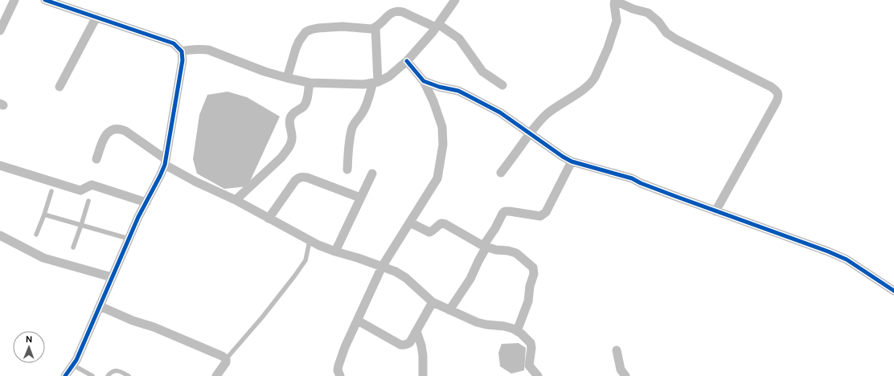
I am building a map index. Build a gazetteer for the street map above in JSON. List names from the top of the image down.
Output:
{
  "north": "top"
}
